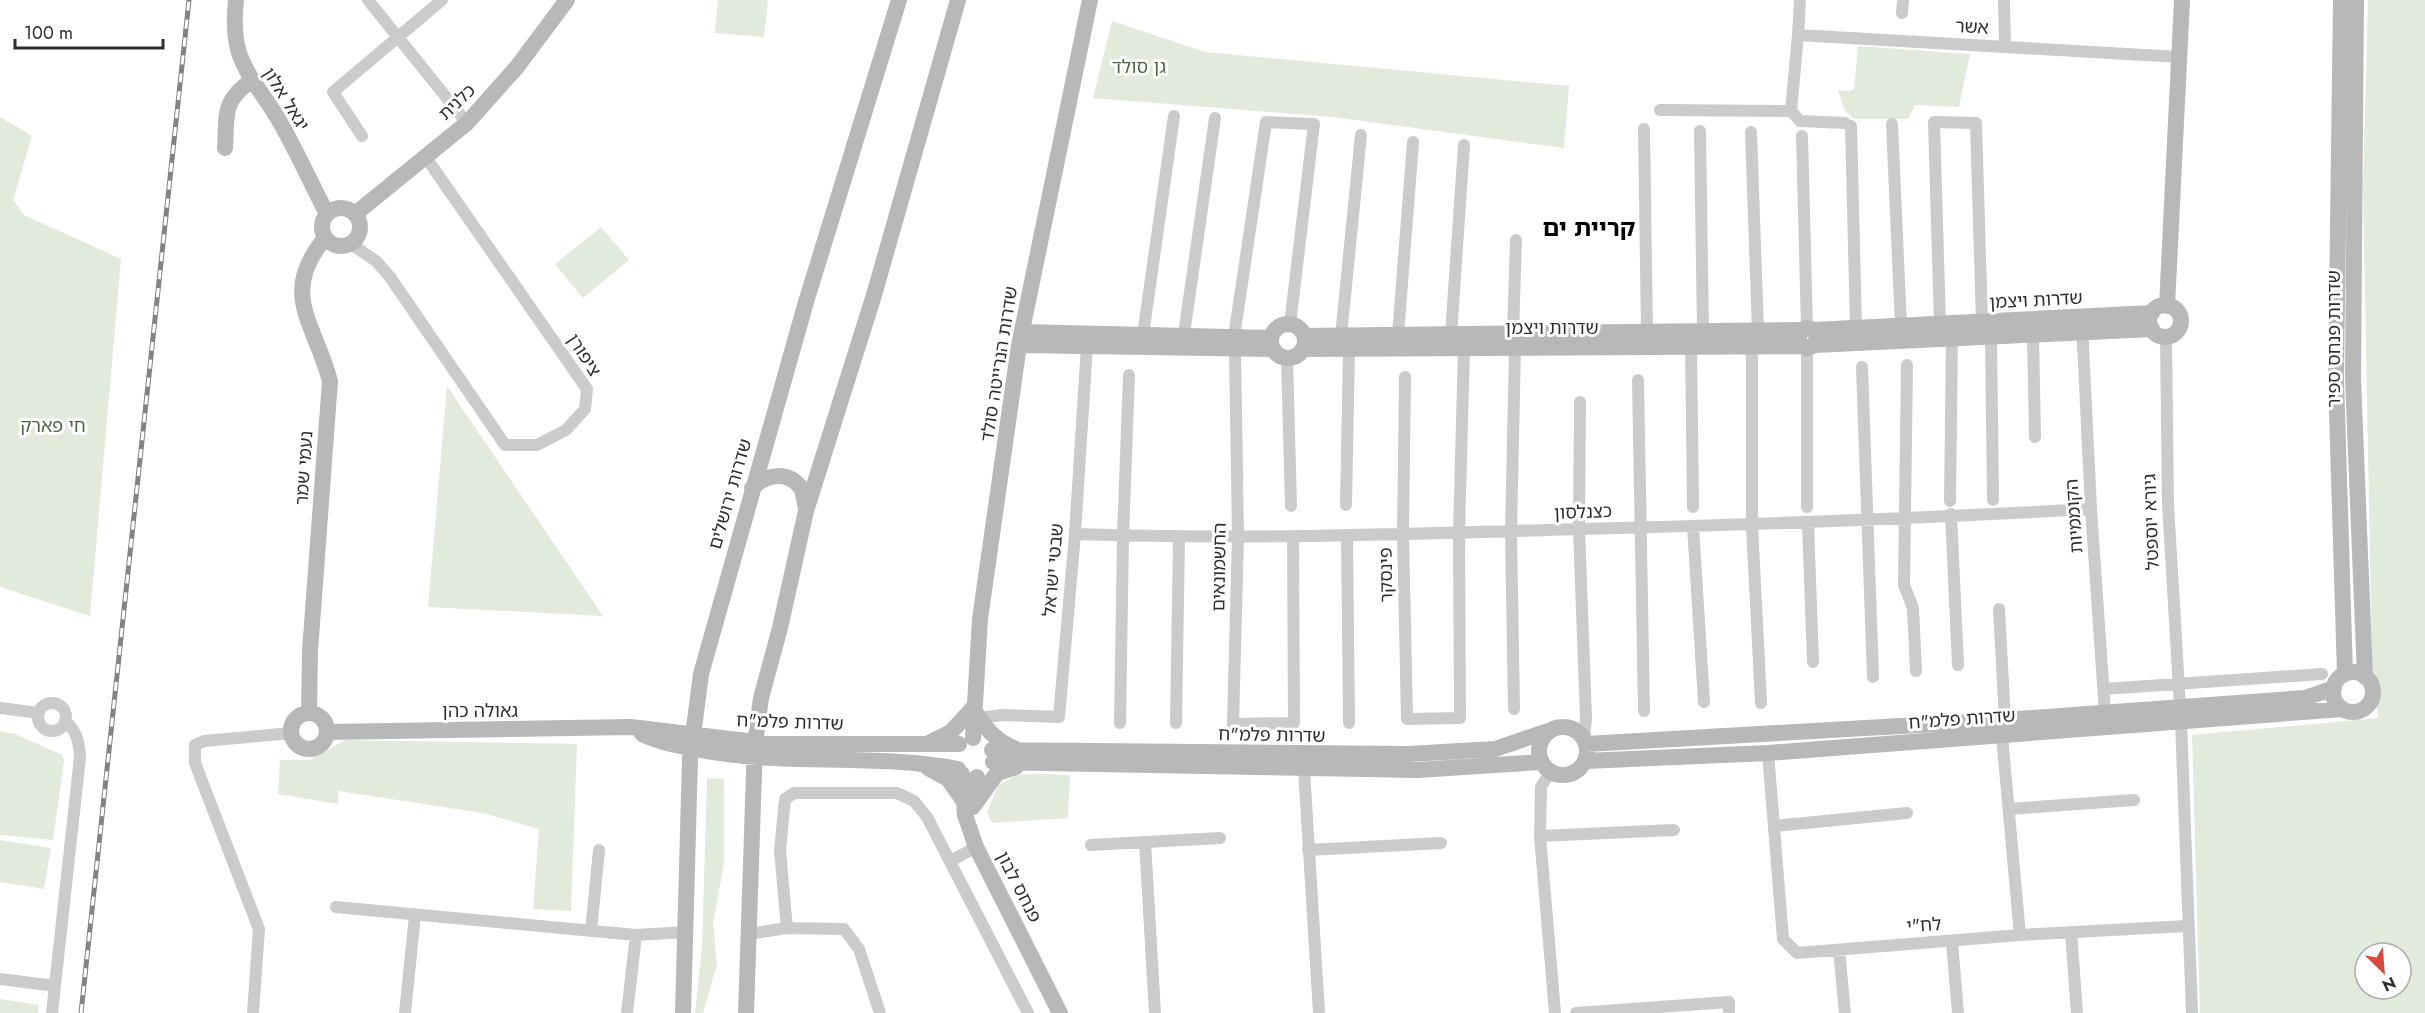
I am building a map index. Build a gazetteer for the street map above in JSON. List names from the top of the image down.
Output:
{
  "streets": {
    "street": [
      "אשר",
      "יגאל אלון",
      "כלנית",
      "שדרות ויצמן",
      "שדרות פנחס ספיר",
      "ציפורן",
      "שדרות הנרייטה סולד",
      "נעמי שמר",
      "שדרות ירושלים",
      "כצנלסון",
      "הקוממיות",
      "גיורא יוספטל",
      "החשמונאים",
      "שבטי ישראל",
      "פינסקר",
      "גאולה כהן",
      "שדרות פלמ\"ח",
      "פנחס לבון",
      "לח\"י"
    ]
  },
  "crossings": [
    ["יגאל אלון", "כלנית"],
    ["יגאל אלון", "ציפורן"],
    ["יגאל אלון", "נעמי שמר"],
    ["כלנית", "ציפורן"],
    ["כלנית", "נעמי שמר"],
    ["שדרות ויצמן", "הקוממיות"],
    ["שדרות ויצמן", "גיורא יוספטל"],
    ["שדרות ויצמן", "החשמונאים"],
    ["שדרות פנחס ספיר", "שדרות פלמ\"ח"],
    ["ציפורן", "נעמי שמר"],
    ["שדרות הנרייטה סולד", "שבטי ישראל"],
    ["שדרות הנרייטה סולד", "שדרות פלמ\"ח"],
    ["שדרות הנרייטה סולד", "פנחס לבון"],
    ["נעמי שמר", "גאולה כהן"],
    ["שדרות ירושלים", "גאולה כהן"],
    ["שדרות ירושלים", "שדרות פלמ\"ח"],
    ["כצנלסון", "הקוממיות"],
    ["כצנלסון", "החשמונאים"],
    ["כצנלסון", "שבטי ישראל"],
    ["כצנלסון", "פינסקר"],
    ["הקוממיות", "שדרות פלמ\"ח"],
    ["גיורא יוספטל", "שדרות פלמ\"ח"],
    ["גיורא יוספטל", "לח\"י"],
    ["גאולה כהן", "שדרות פלמ\"ח"],
    ["שדרות פלמ\"ח", "פנחס לבון"],
    ["שדרות פלמ\"ח", "לח\"י"]
  ],
  "districts": ["קריית ים"],
  "parks": ["גן סולד", "חי פארק"],
  "scale_bar": "100 m",
  "north": "bottom right"
}
